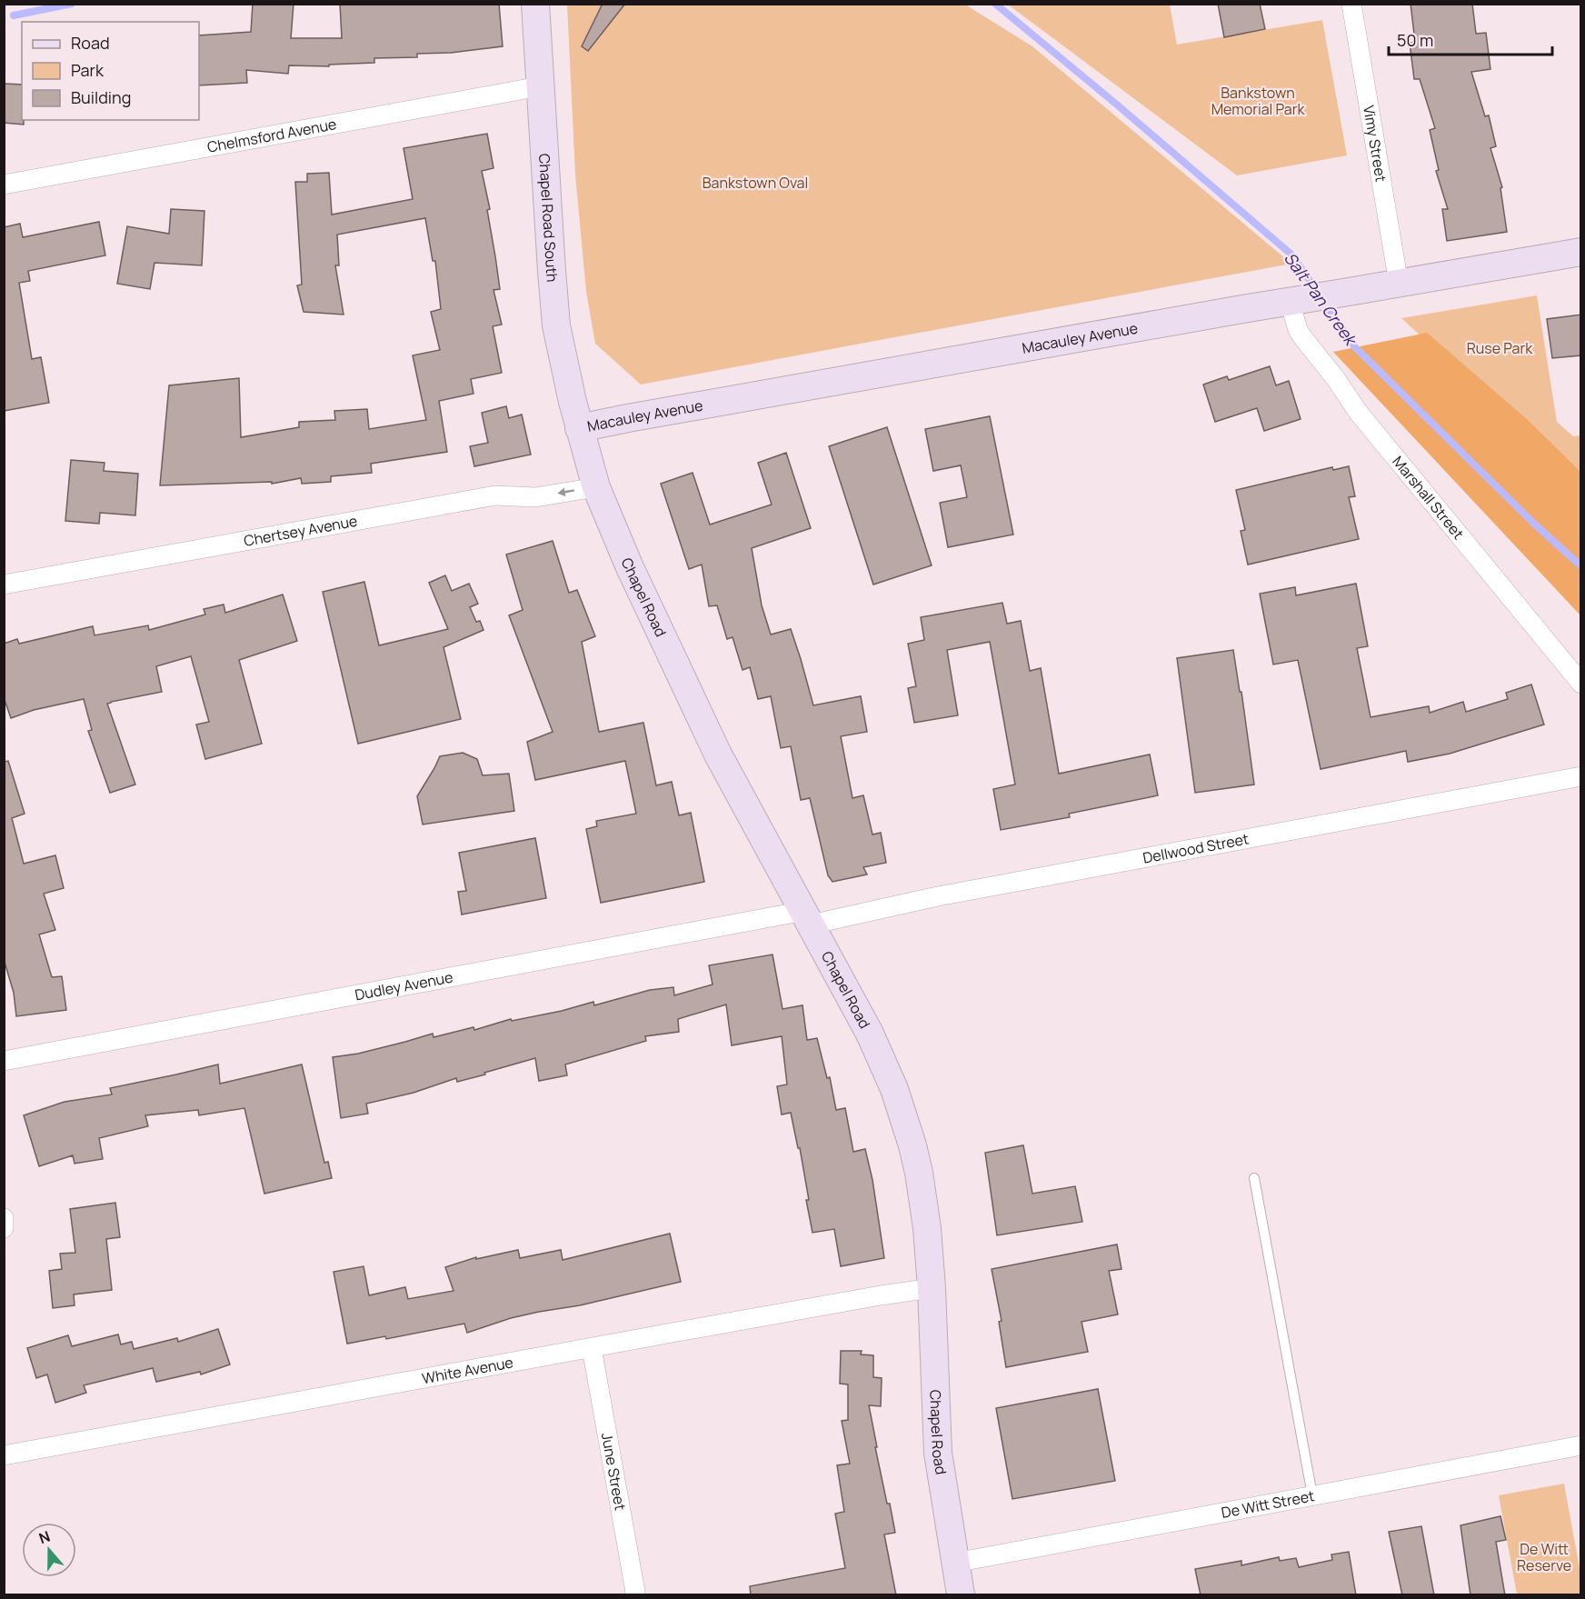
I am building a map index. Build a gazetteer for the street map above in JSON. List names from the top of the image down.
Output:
{
  "streets": {
    "main road": ["Chapel Road South", "Macauley Avenue", "Chapel Road"],
    "street": [
      "Chelmsford Avenue",
      "Vimy Street",
      "Marshall Street",
      "Chertsey Avenue",
      "Dellwood Street",
      "Dudley Avenue",
      "White Avenue",
      "June Street",
      "De Witt Street"
    ]
  },
  "crossings": [
    ["Chelmsford Avenue", "Chapel Road South"],
    ["Vimy Street", "Macauley Avenue"],
    ["Chapel Road South", "Macauley Avenue"],
    ["Chapel Road South", "Chapel Road"],
    ["Macauley Avenue", "Marshall Street"],
    ["Macauley Avenue", "Chapel Road"],
    ["Chertsey Avenue", "Chapel Road"],
    ["Chapel Road", "Dellwood Street"],
    ["Chapel Road", "Dudley Avenue"],
    ["Chapel Road", "White Avenue"],
    ["Chapel Road", "De Witt Street"],
    ["Dellwood Street", "Dudley Avenue"],
    ["White Avenue", "June Street"]
  ],
  "one_way": ["Chertsey Avenue"],
  "water": ["Salt Pan Creek"],
  "parks": [
    "Bankstown Memorial Park",
    "Bankstown Oval",
    "Ruse Park",
    "De Witt Reserve"
  ],
  "legend": ["Road", "Park", "Building"],
  "scale_bar": "50 m",
  "north": "top"
}
